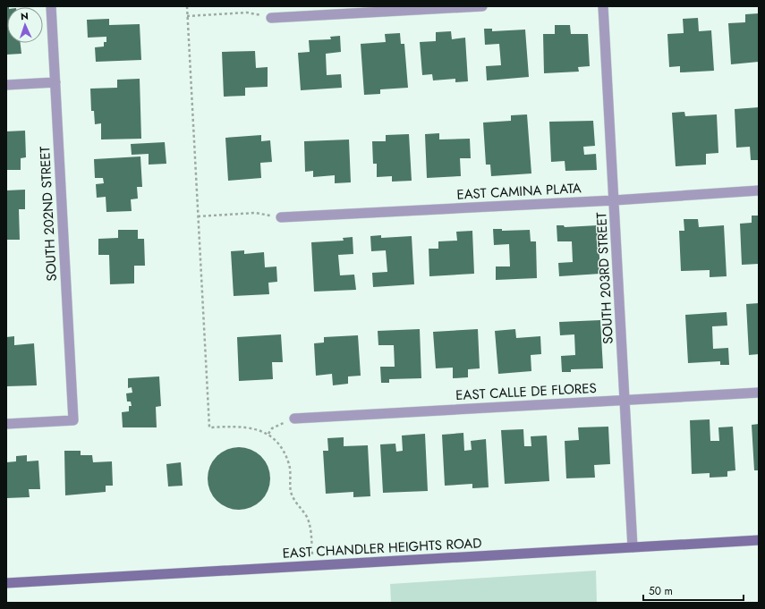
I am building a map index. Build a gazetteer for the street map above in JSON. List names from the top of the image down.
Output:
{
  "streets": {
    "main road": ["EAST CHANDLER HEIGHTS ROAD"],
    "street": [
      "EAST CAMINA PLATA",
      "SOUTH 202ND STREET",
      "SOUTH 203RD STREET",
      "EAST CALLE DE FLORES"
    ]
  },
  "crossings": [
    ["EAST CAMINA PLATA", "SOUTH 203RD STREET"],
    ["SOUTH 203RD STREET", "EAST CALLE DE FLORES"],
    ["SOUTH 203RD STREET", "EAST CHANDLER HEIGHTS ROAD"]
  ],
  "scale_bar": "50 m",
  "north": "top"
}
